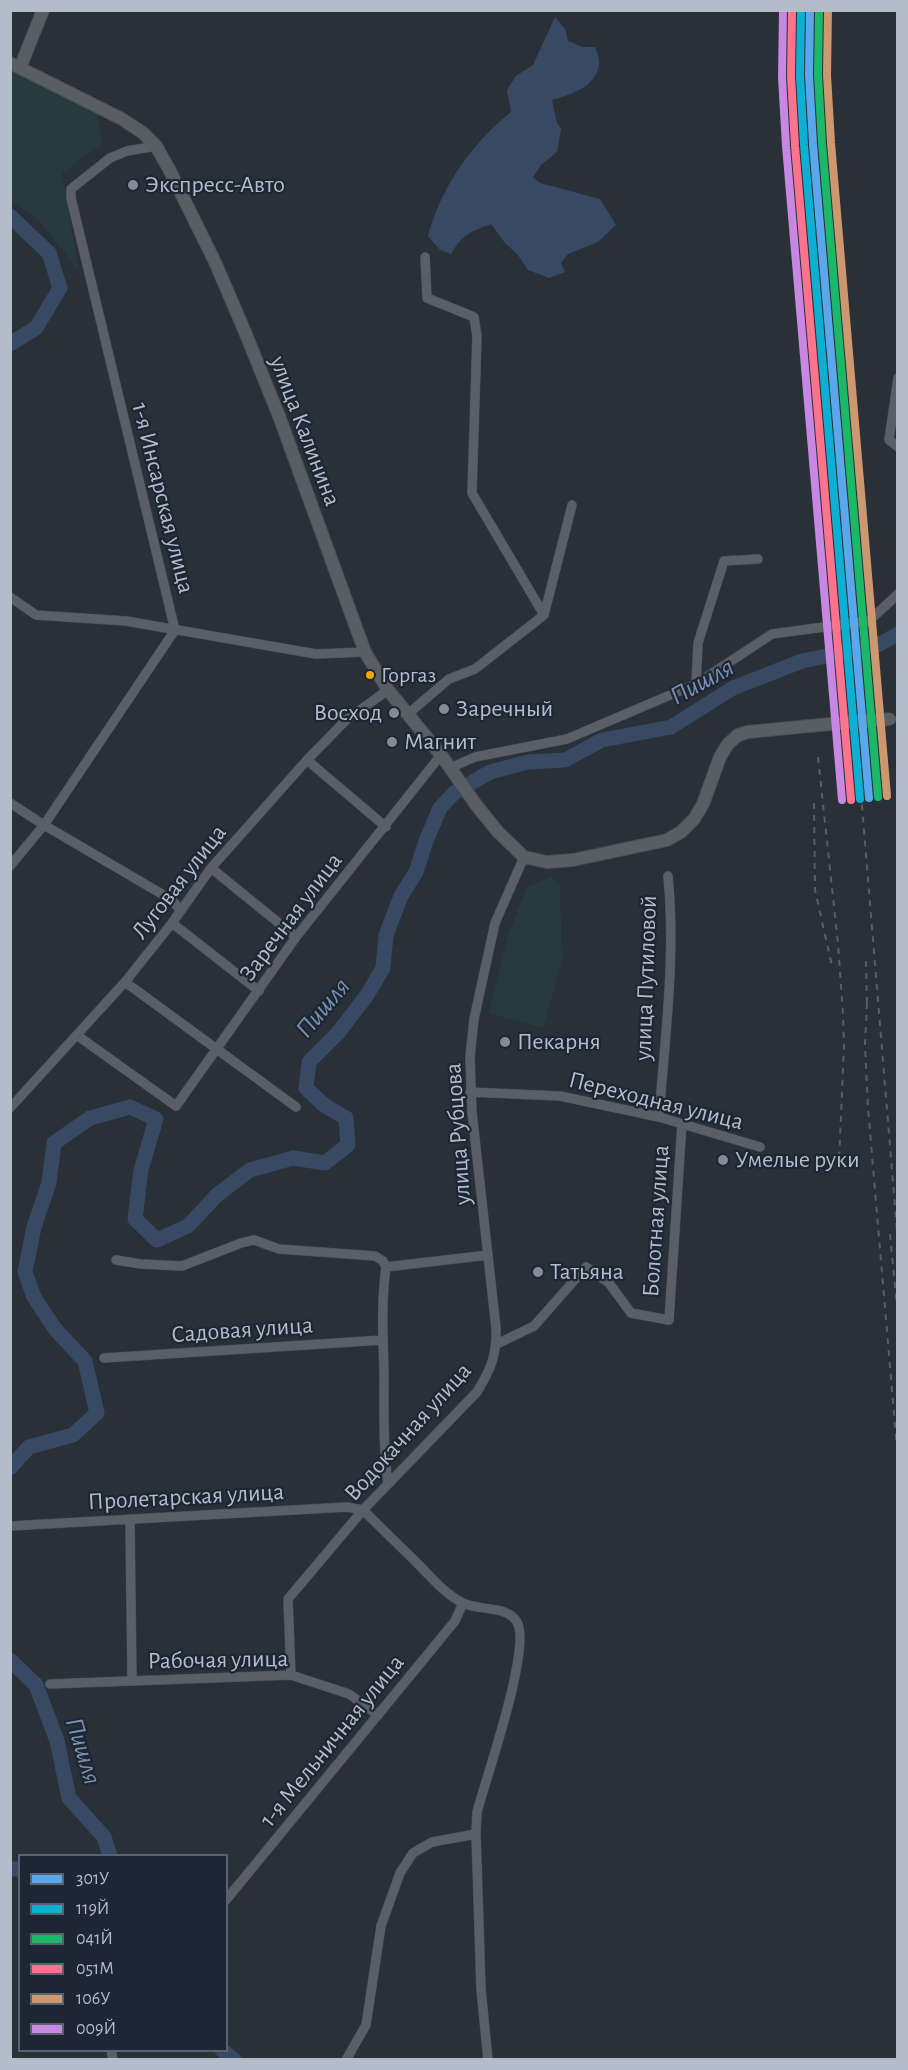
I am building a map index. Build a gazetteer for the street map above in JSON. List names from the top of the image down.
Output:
{
  "streets": {
    "main road": ["улица Калинина"],
    "street": [
      "1-я Инсарская улица",
      "Луговая улица",
      "Заречная улица",
      "улица Путиловой",
      "Переходная улица",
      "улица Рубцова",
      "Болотная улица",
      "Садовая улица",
      "Водокачная улица",
      "Пролетарская улица",
      "Рабочая улица",
      "1-я Мельничная улица"
    ]
  },
  "crossings": [
    ["улица Калинина", "1-я Инсарская улица"],
    ["улица Калинина", "Луговая улица"],
    ["улица Калинина", "Заречная улица"],
    ["улица Калинина", "улица Рубцова"],
    ["Луговая улица", "Заречная улица"],
    ["улица Путиловой", "Переходная улица"],
    ["Переходная улица", "улица Рубцова"],
    ["Переходная улица", "Болотная улица"],
    ["улица Рубцова", "Болотная улица"],
    ["улица Рубцова", "Водокачная улица"],
    ["Болотная улица", "Водокачная улица"],
    ["Водокачная улица", "Пролетарская улица"],
    ["Водокачная улица", "Рабочая улица"],
    ["Рабочая улица", "1-я Мельничная улица"]
  ],
  "water": ["Пишля"],
  "places": [
    "Экспресс-Авто",
    "Горгаз",
    "Заречный",
    "Восход",
    "Магнит",
    "Пекарня",
    "Умелые руки",
    "Татьяна"
  ],
  "lines": [
    "transit line 301У",
    "transit line 119Й",
    "transit line 041Й",
    "transit line 051М",
    "transit line 106У",
    "transit line 009Й"
  ],
  "legend": [
    "301У",
    "119Й",
    "041Й",
    "051М",
    "106У",
    "009Й"
  ]
}
